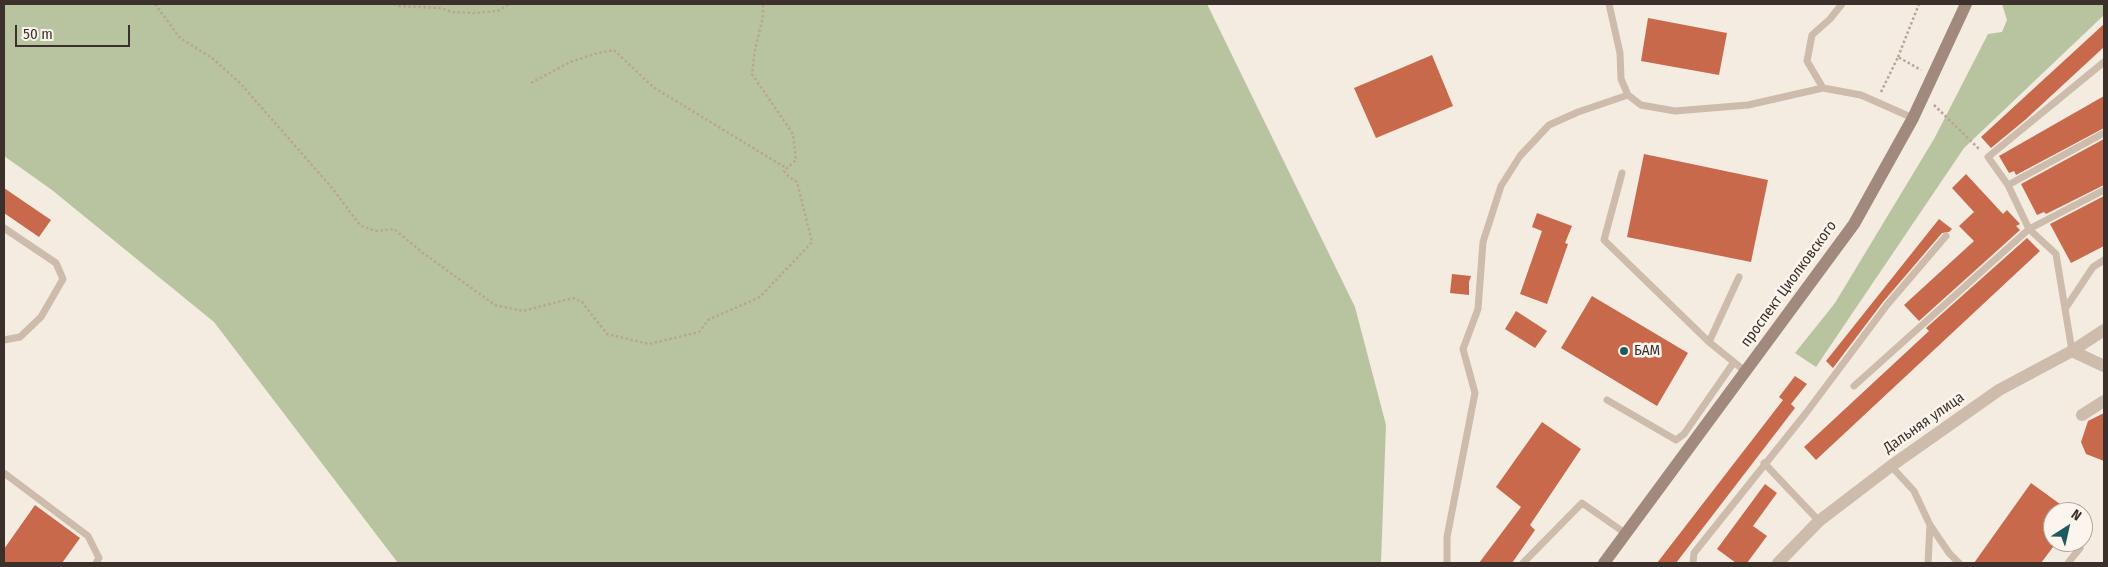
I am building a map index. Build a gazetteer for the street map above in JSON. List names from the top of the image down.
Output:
{
  "streets": {
    "main road": ["проспект Циолковского"],
    "street": ["Дальняя улица"]
  },
  "places": ["БАМ"],
  "scale_bar": "50 m",
  "north": "top right"
}
